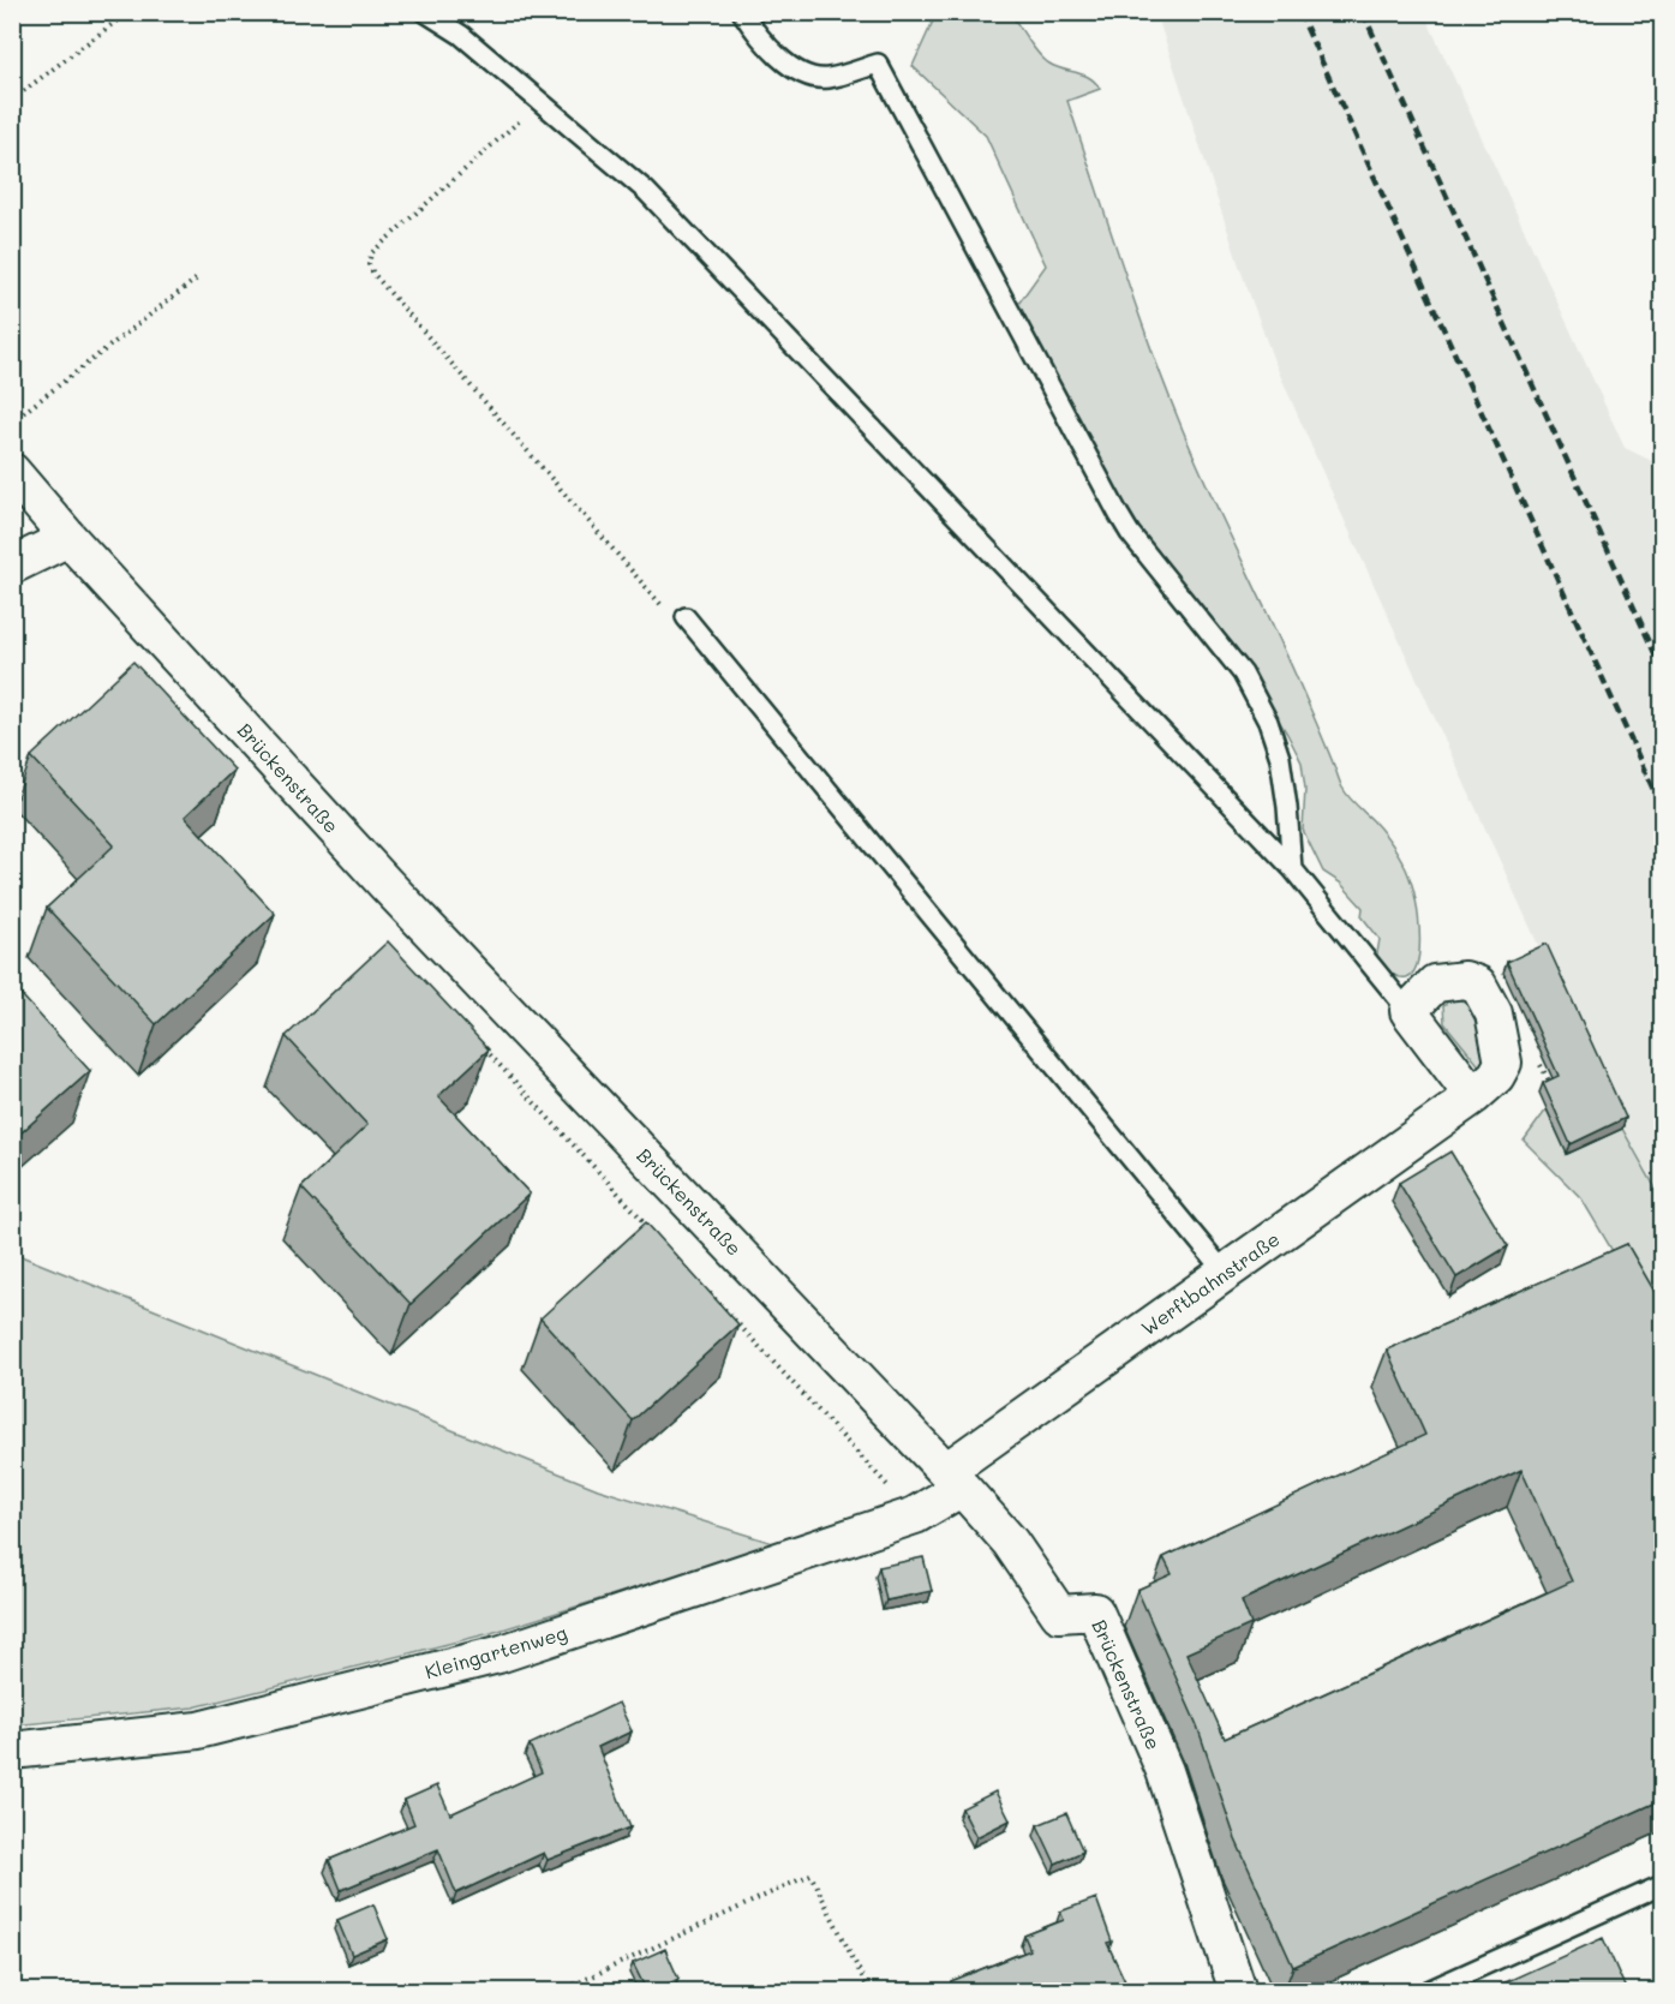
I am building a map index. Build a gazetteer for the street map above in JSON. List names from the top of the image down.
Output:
{
  "streets": {
    "street": ["Brückenstraße", "Werftbahnstraße", "Kleingartenweg"]
  },
  "crossings": [
    ["Brückenstraße", "Werftbahnstraße"],
    ["Brückenstraße", "Kleingartenweg"],
    ["Werftbahnstraße", "Kleingartenweg"]
  ]
}
